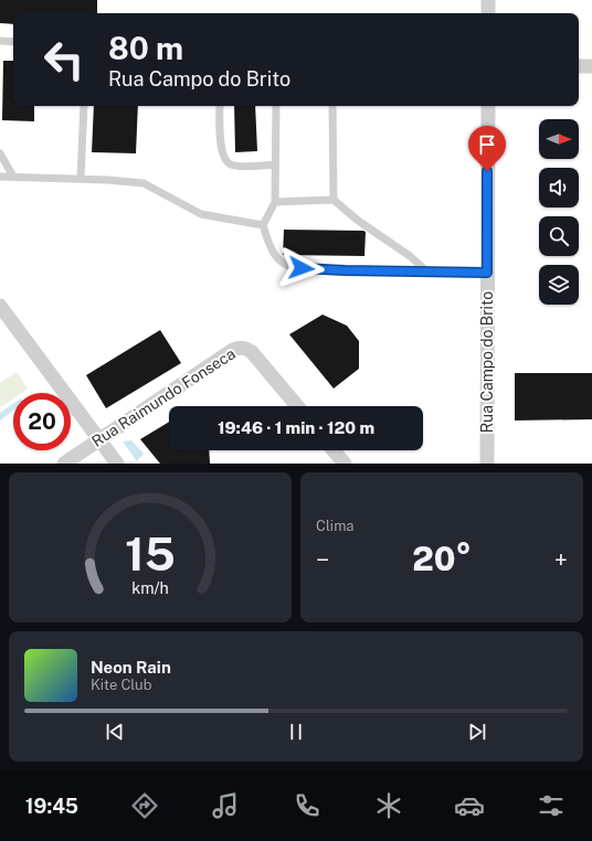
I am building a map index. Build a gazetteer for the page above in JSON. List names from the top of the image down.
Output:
{
  "streets": {
    "street": ["Rua Campo do Brito", "Rua Raimundo Fonseca"]
  },
  "north": "right",
  "page": {
    "turn": ["80 m", "Rua Campo do Brito"],
    "limit": "20",
    "trip": "19:46 · 1 min · 120 m",
    "tile": "Clima",
    "heat": ["−", "20°", "+"],
    "song": ["Neon Rain", "Kite Club"],
    "tabs": "19:45",
    "gauge": ["15", "km/h"]
  }
}
